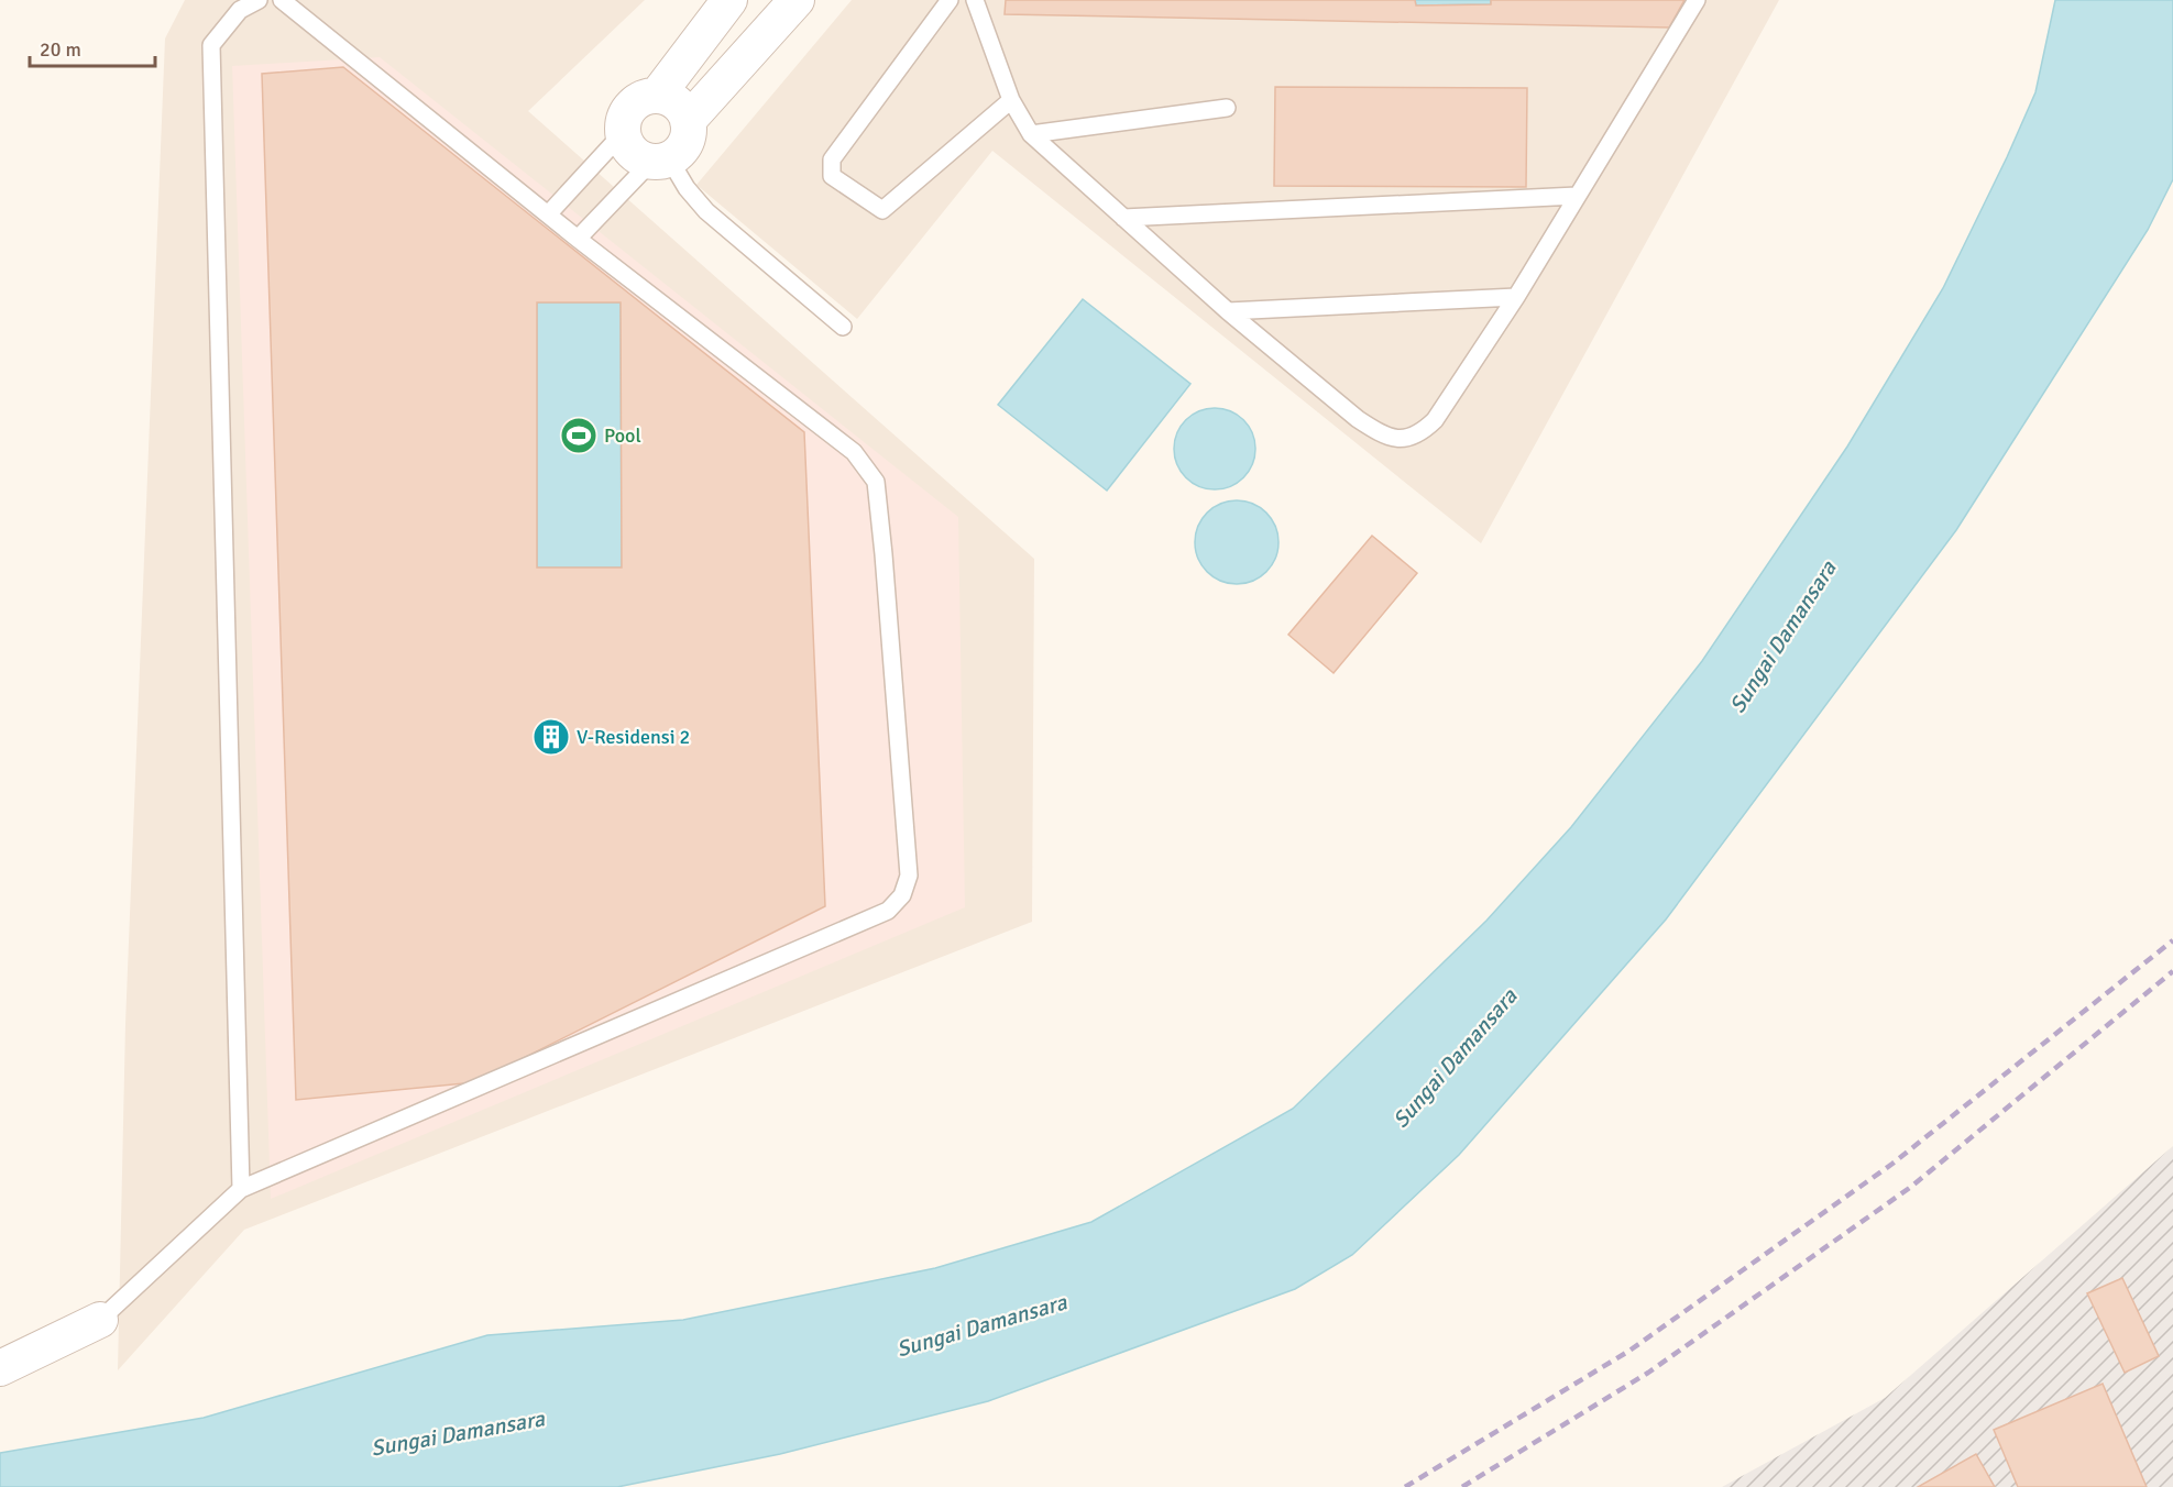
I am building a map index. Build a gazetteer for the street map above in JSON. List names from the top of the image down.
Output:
{
  "water": ["Sungai Damansara"],
  "places": {
    "sports": ["Pool"],
    "building": ["V-Residensi 2"]
  },
  "scale_bar": "20 m"
}
